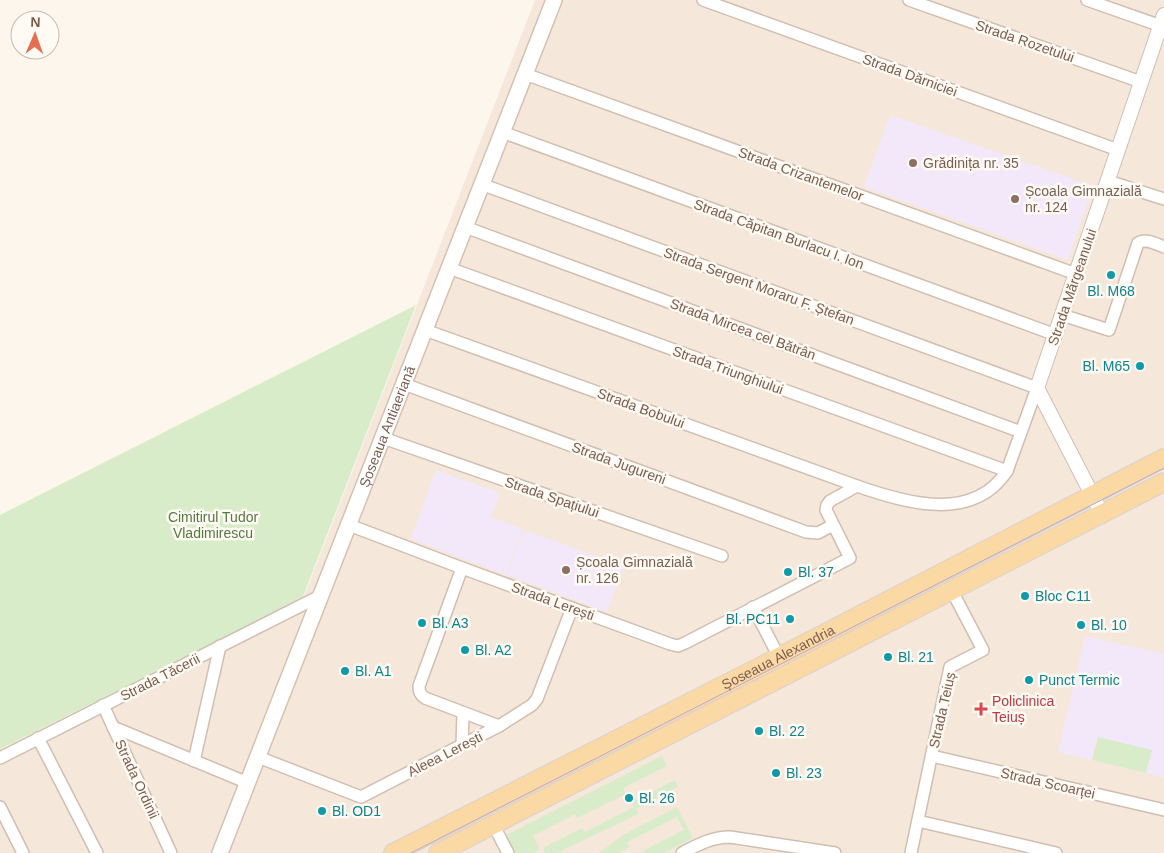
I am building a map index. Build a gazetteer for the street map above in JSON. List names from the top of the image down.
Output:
{
  "streets": {
    "main road": ["Șoseaua Antiaeriană", "Șoseaua Alexandria"],
    "street": [
      "Strada Rozetului",
      "Strada Dărniciei",
      "Strada Crizantemelor",
      "Strada Căpitan Burlacu I. Ion",
      "Strada Sergent Moraru F. Ștefan",
      "Strada Mărgeanului",
      "Strada Mircea cel Bătrân",
      "Strada Triunghiului",
      "Strada Bobului",
      "Strada Jugureni",
      "Strada Spațiului",
      "Strada Lerești",
      "Strada Tăcerii",
      "Strada Teiuș",
      "Aleea Lerești",
      "Strada Ordinii",
      "Strada Scoarței"
    ]
  },
  "crossings": [
    ["Strada Rozetului", "Strada Mărgeanului"],
    ["Strada Dărniciei", "Strada Mărgeanului"],
    ["Strada Crizantemelor", "Strada Mărgeanului"],
    ["Strada Crizantemelor", "Șoseaua Antiaeriană"],
    ["Strada Căpitan Burlacu I. Ion", "Strada Mărgeanului"],
    ["Strada Căpitan Burlacu I. Ion", "Șoseaua Antiaeriană"],
    ["Strada Sergent Moraru F. Ștefan", "Strada Mărgeanului"],
    ["Strada Sergent Moraru F. Ștefan", "Șoseaua Antiaeriană"],
    ["Strada Mărgeanului", "Strada Mircea cel Bătrân"],
    ["Strada Mărgeanului", "Strada Triunghiului"],
    ["Strada Mircea cel Bătrân", "Șoseaua Antiaeriană"],
    ["Strada Triunghiului", "Șoseaua Antiaeriană"],
    ["Strada Bobului", "Șoseaua Antiaeriană"],
    ["Strada Bobului", "Strada Lerești"],
    ["Șoseaua Antiaeriană", "Strada Jugureni"],
    ["Șoseaua Antiaeriană", "Strada Spațiului"],
    ["Șoseaua Antiaeriană", "Strada Lerești"],
    ["Șoseaua Antiaeriană", "Strada Tăcerii"],
    ["Șoseaua Antiaeriană", "Aleea Lerești"],
    ["Strada Jugureni", "Strada Lerești"],
    ["Strada Lerești", "Aleea Lerești"],
    ["Șoseaua Alexandria", "Strada Teiuș"],
    ["Strada Tăcerii", "Strada Ordinii"],
    ["Strada Teiuș", "Strada Scoarței"]
  ],
  "parks": ["Cimitirul Tudor Vladimirescu"],
  "places": {
    "other": [
      "Grădinița nr. 35",
      "Școala Gimnazială nr. 124",
      "Bl. M68",
      "Bl. M65",
      "Școala Gimnazială nr. 126",
      "Bl. 37",
      "Bloc C11",
      "Bl. PC11",
      "Bl. A3",
      "Bl. 10",
      "Bl. A2",
      "Bl. 21",
      "Bl. A1",
      "Punct Termic",
      "Bl. 22",
      "Bl. 23",
      "Bl. 26",
      "Bl. OD1"
    ],
    "health": ["Policlinica Teiuș"]
  },
  "north": "top"
}
